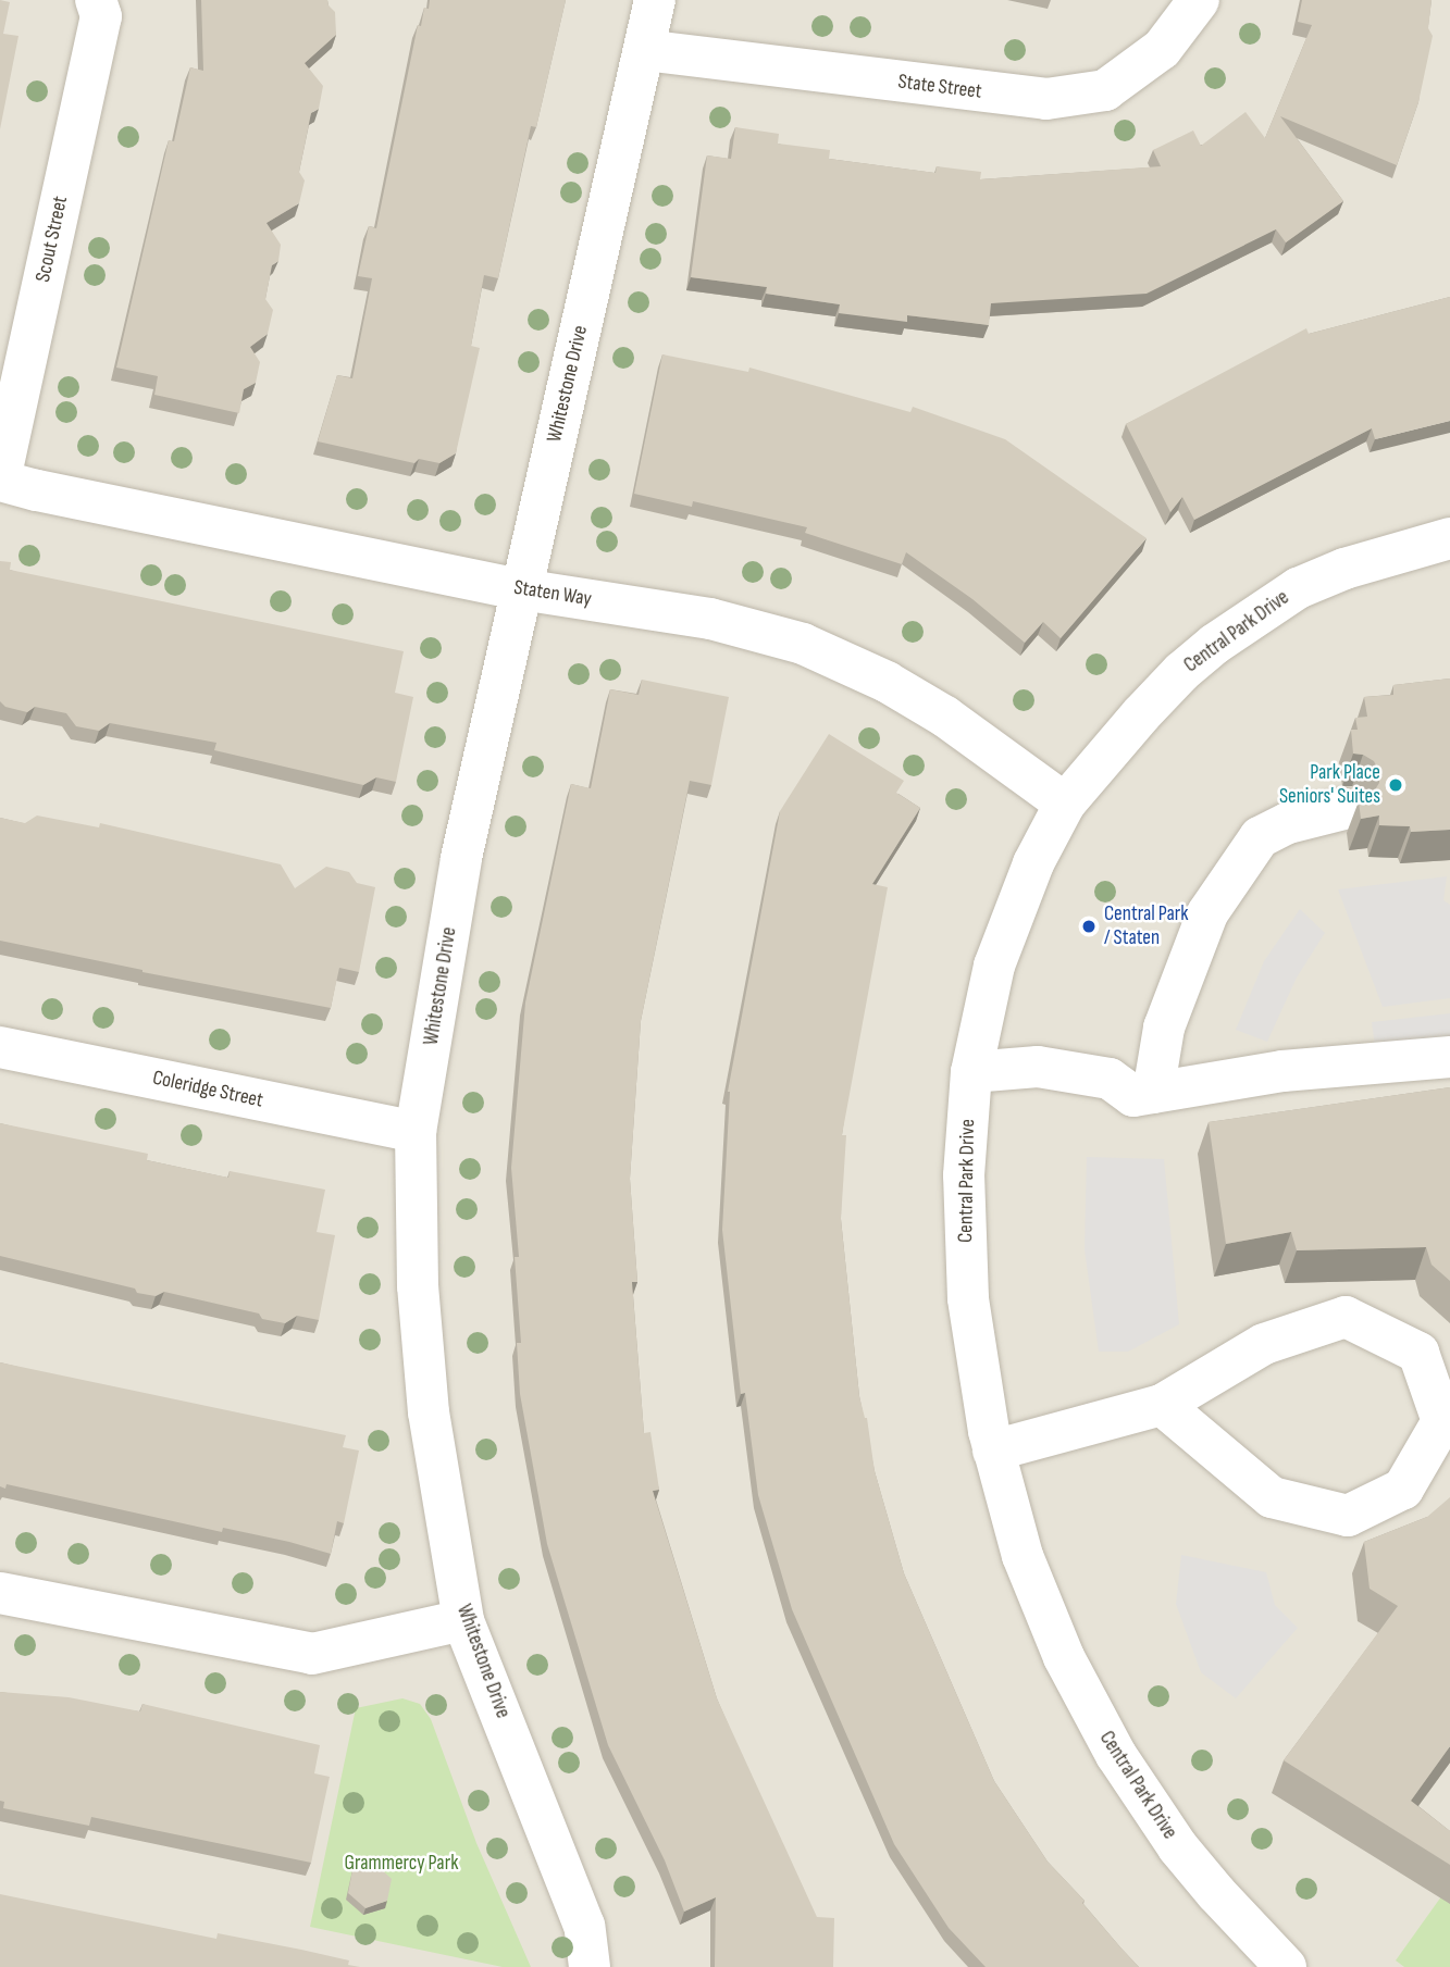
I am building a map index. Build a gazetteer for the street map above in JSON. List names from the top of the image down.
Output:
{
  "streets": {
    "street": [
      "State Street",
      "Scout Street",
      "Whitestone Drive",
      "Staten Way",
      "Central Park Drive",
      "Coleridge Street"
    ]
  },
  "crossings": [
    ["State Street", "Whitestone Drive"],
    ["Scout Street", "Staten Way"],
    ["Whitestone Drive", "Staten Way"],
    ["Whitestone Drive", "Coleridge Street"],
    ["Staten Way", "Central Park Drive"]
  ],
  "parks": ["Grammercy Park"],
  "places": ["Park Place Seniors' Suites", "Central Park / Staten"]
}
